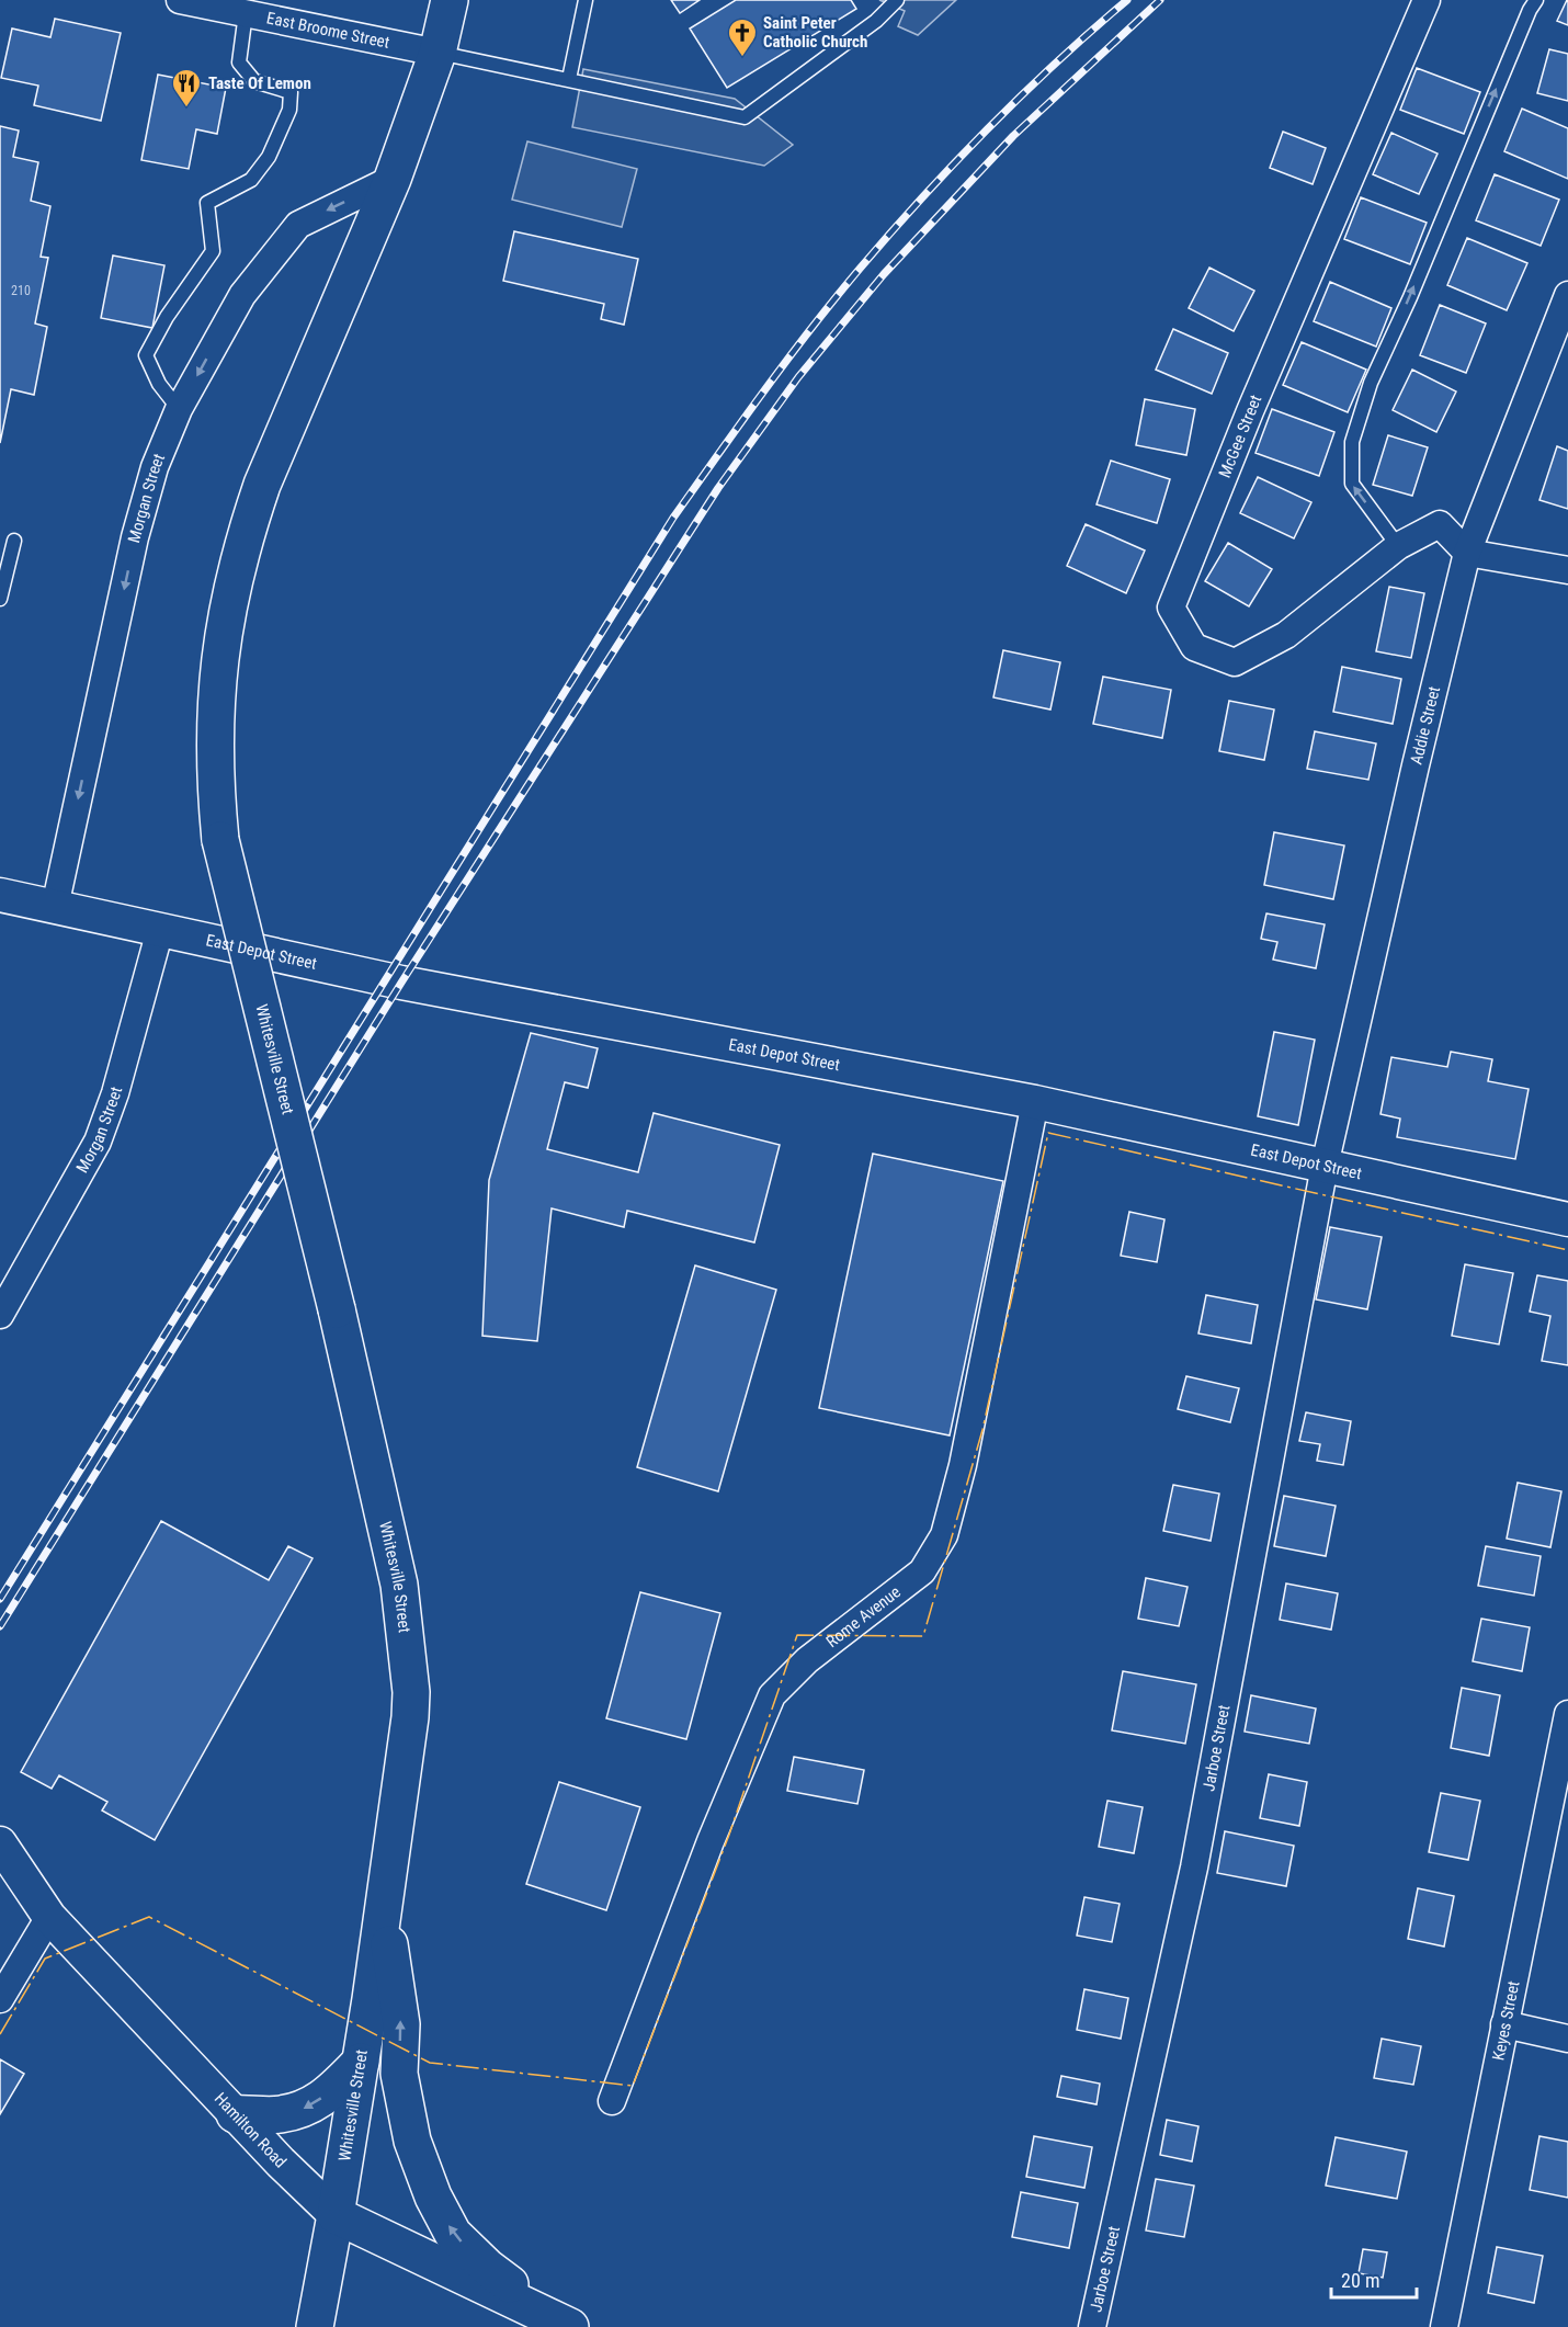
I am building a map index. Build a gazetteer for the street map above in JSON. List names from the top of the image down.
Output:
{
  "streets": {
    "main road": ["Whitesville Street", "Hamilton Road"],
    "street": [
      "East Broome Street",
      "McGee Street",
      "Morgan Street",
      "Addie Street",
      "East Depot Street",
      "Rome Avenue",
      "Jarboe Street",
      "Keyes Street"
    ]
  },
  "crossings": [
    ["McGee Street", "Addie Street"],
    ["Morgan Street", "East Depot Street"],
    ["Morgan Street", "Whitesville Street"],
    ["Addie Street", "East Depot Street"],
    ["Addie Street", "Jarboe Street"],
    ["East Depot Street", "Rome Avenue"],
    ["East Depot Street", "Jarboe Street"],
    ["Whitesville Street", "Hamilton Road"]
  ],
  "one_way": ["Morgan Street"],
  "places": {
    "church": ["Saint Peter Catholic Church"],
    "restaurant": ["Taste Of Lemon"]
  },
  "house_numbers": ["210"],
  "scale_bar": "20 m"
}
